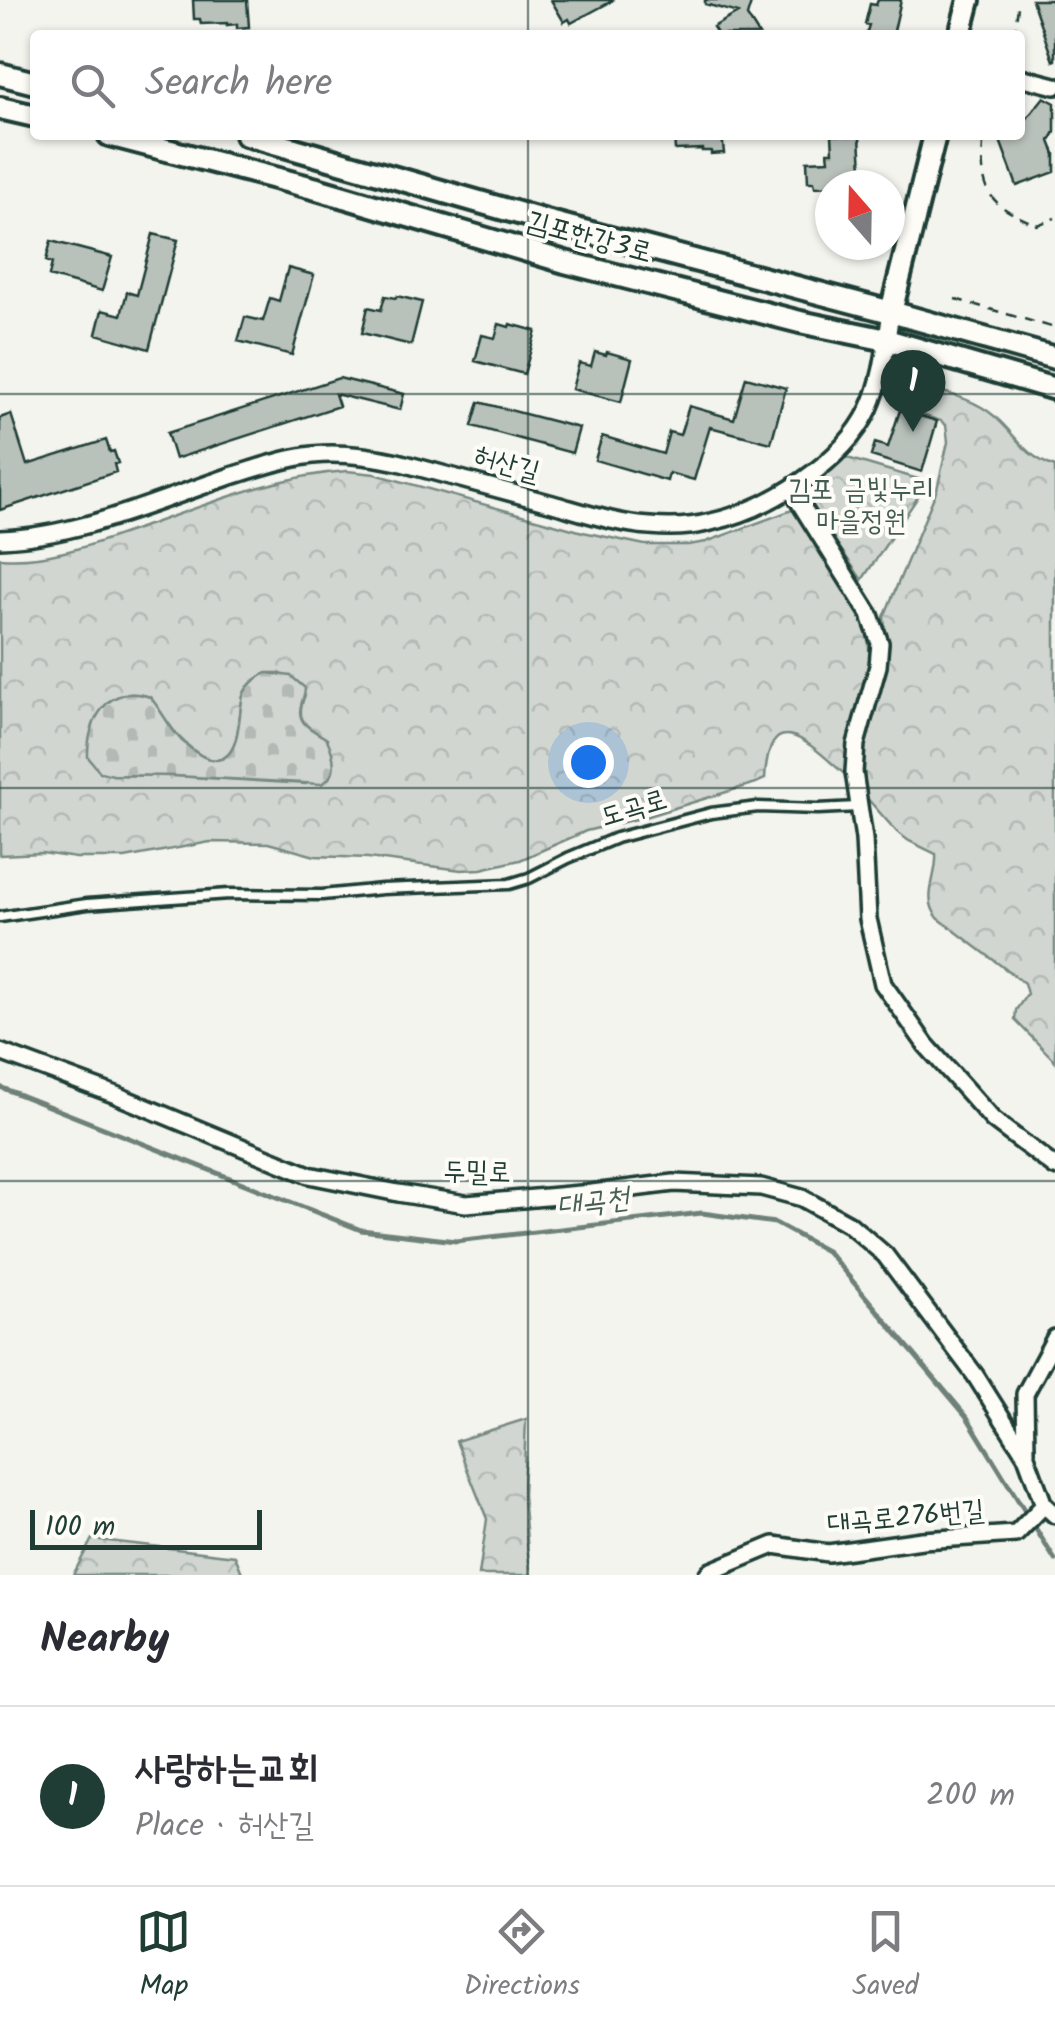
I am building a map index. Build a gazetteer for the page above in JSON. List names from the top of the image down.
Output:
{
  "streets": {
    "street": [
      "김포한강3로",
      "허산길",
      "두밀로",
      "대곡로276번길"
    ],
    "lane": ["도곡로"]
  },
  "crossings": [
    ["김포한강3로", "허산길"],
    ["두밀로", "대곡로276번길"]
  ],
  "water": ["대곡천"],
  "parks": ["김포 금빛누리 마을정원"],
  "scale_bar": "100 m",
  "north": "top",
  "page": {
    "search": "Search here",
    "pins": "1",
    "scale": "100 m",
    "heading": "Nearby",
    "list": [
      {
        "mark": "1",
        "name": "사랑하는교회",
        "note": "Place · 허산길",
        "value": "200 m"
      }
    ],
    "nav": ["Map", "Directions", "Saved"]
  }
}
